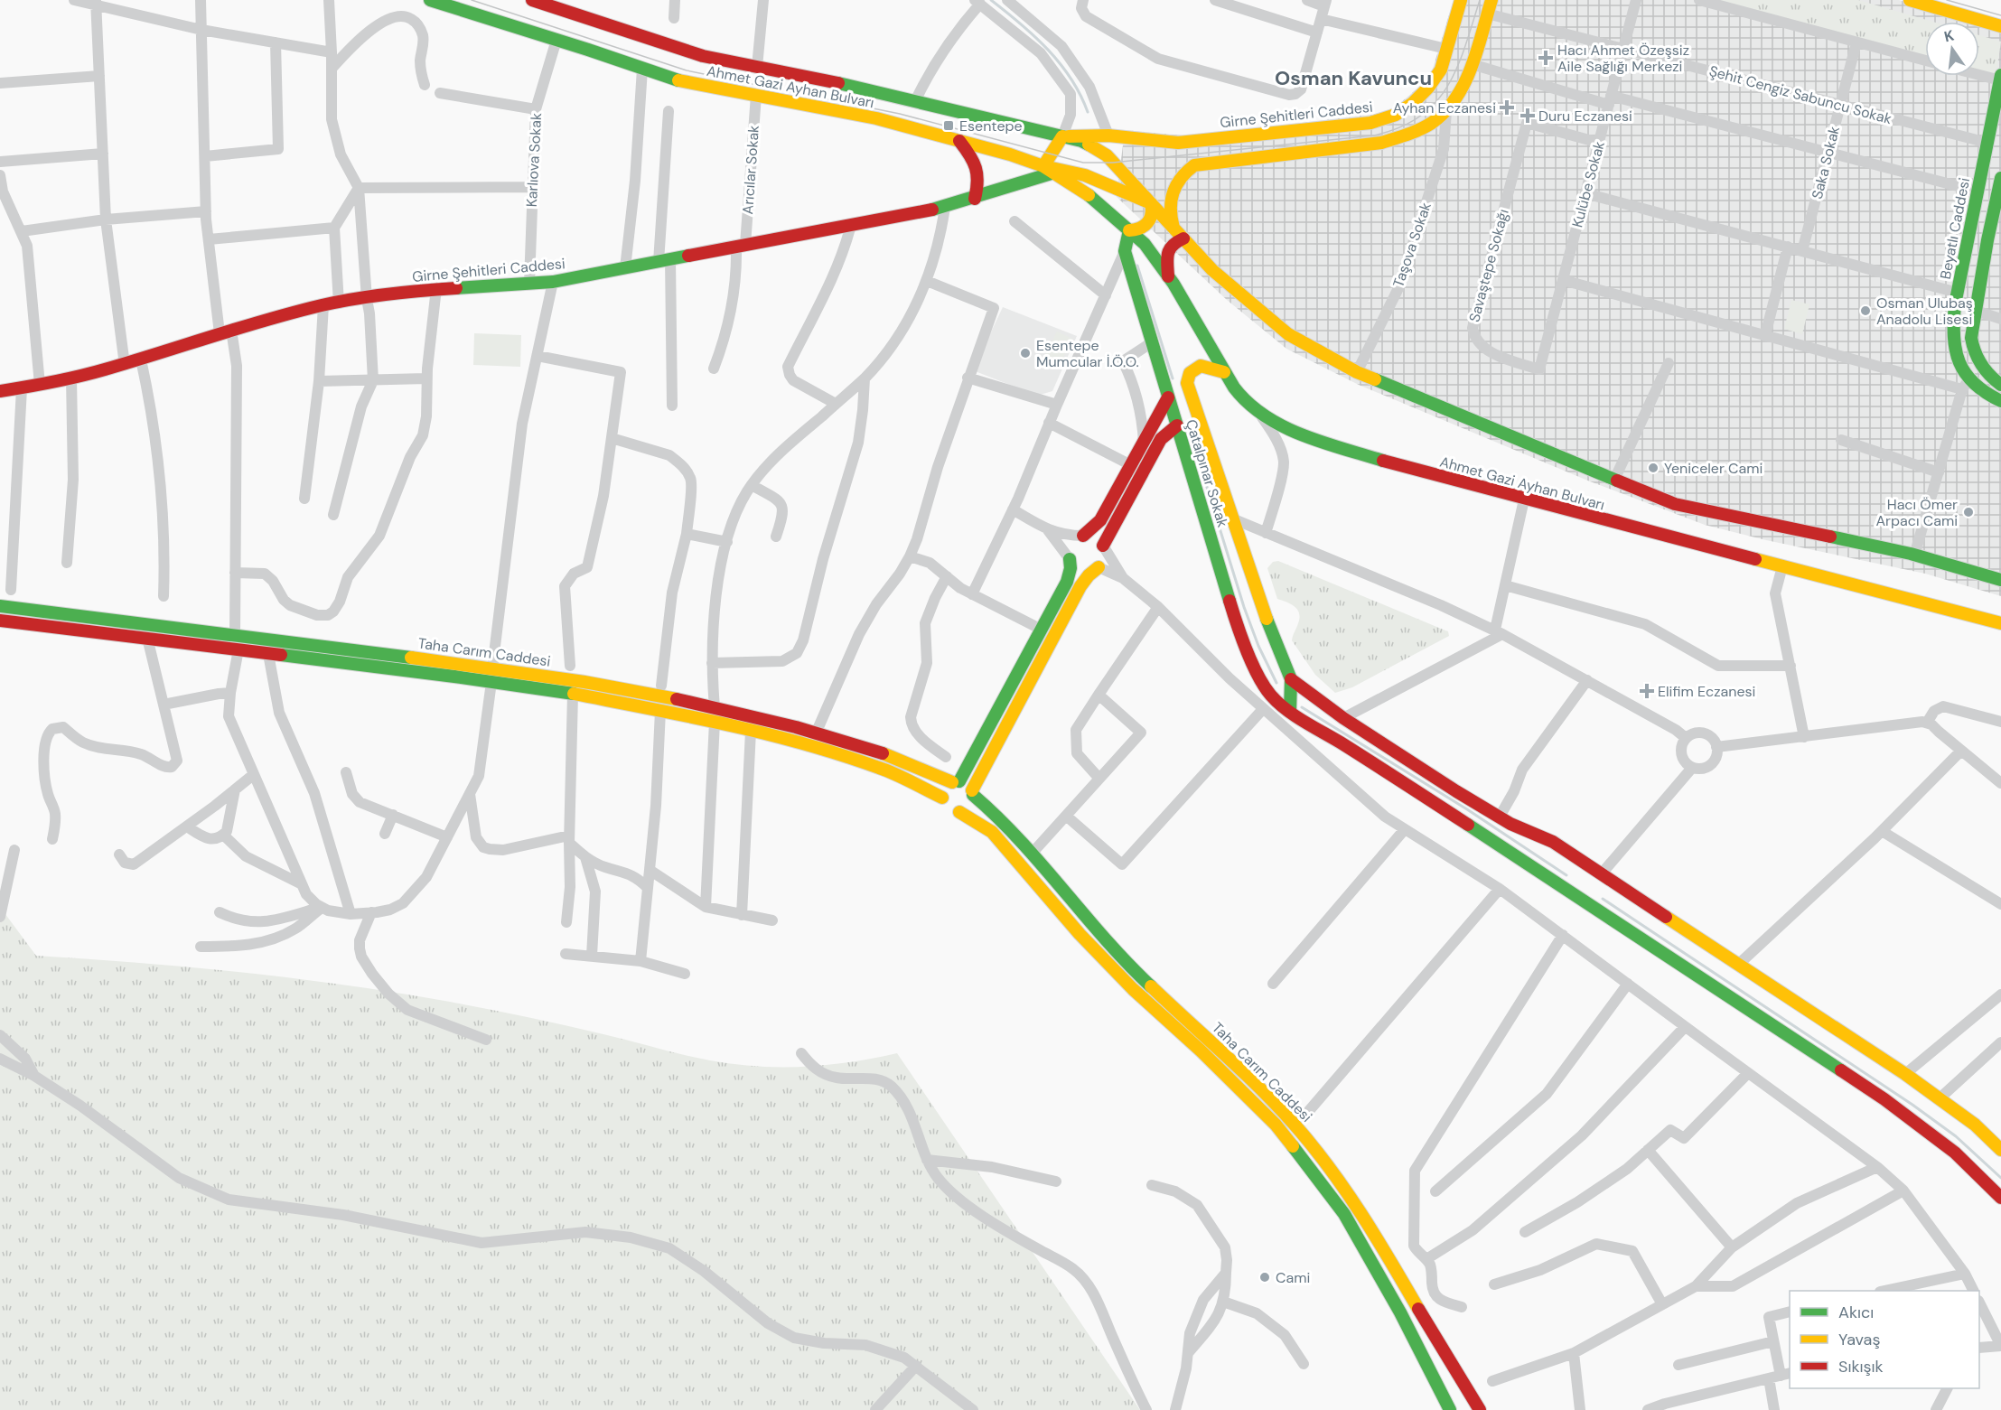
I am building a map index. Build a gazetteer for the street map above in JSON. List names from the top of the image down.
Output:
{
  "streets": {
    "main road": [
      "Ahmet Gazi Ayhan Bulvarı",
      "Girne Şehitleri Caddesi",
      "Beyatlı Caddesi",
      "Çatalpınar Sokak",
      "Taha Carım Caddesi"
    ],
    "street": [
      "Şehit Cengiz Sabuncu Sokak",
      "Karlıova Sokak",
      "Saka Sokak",
      "Arıcılar Sokak",
      "Kulübe Sokak",
      "Taşova Sokak",
      "Savaştepe Sokağı"
    ]
  },
  "crossings": [
    ["Ahmet Gazi Ayhan Bulvarı", "Girne Şehitleri Caddesi"],
    ["Ahmet Gazi Ayhan Bulvarı", "Karlıova Sokak"],
    ["Ahmet Gazi Ayhan Bulvarı", "Arıcılar Sokak"],
    ["Ahmet Gazi Ayhan Bulvarı", "Taşova Sokak"],
    ["Ahmet Gazi Ayhan Bulvarı", "Çatalpınar Sokak"],
    ["Şehit Cengiz Sabuncu Sokak", "Saka Sokak"],
    ["Şehit Cengiz Sabuncu Sokak", "Kulübe Sokak"],
    ["Şehit Cengiz Sabuncu Sokak", "Beyatlı Caddesi"],
    ["Girne Şehitleri Caddesi", "Karlıova Sokak"],
    ["Girne Şehitleri Caddesi", "Arıcılar Sokak"],
    ["Kulübe Sokak", "Savaştepe Sokağı"]
  ],
  "districts": ["Osman Kavuncu"],
  "places": {
    "health": [
      "Hacı Ahmet Özeşsiz Aile Sağlığı Merkezi",
      "Ayhan Eczanesi",
      "Duru Eczanesi",
      "Elifim Eczanesi"
    ],
    "transit": ["Esentepe"],
    "other": [
      "Osman Ulubaş Anadolu Lisesi",
      "Esentepe Mumcular İ.Ö.O.",
      "Yeniceler Cami",
      "Hacı Ömer Arpacı Cami",
      "Cami"
    ]
  },
  "legend": ["Akıcı", "Yavaş", "Sıkışık"],
  "north": "top"
}
